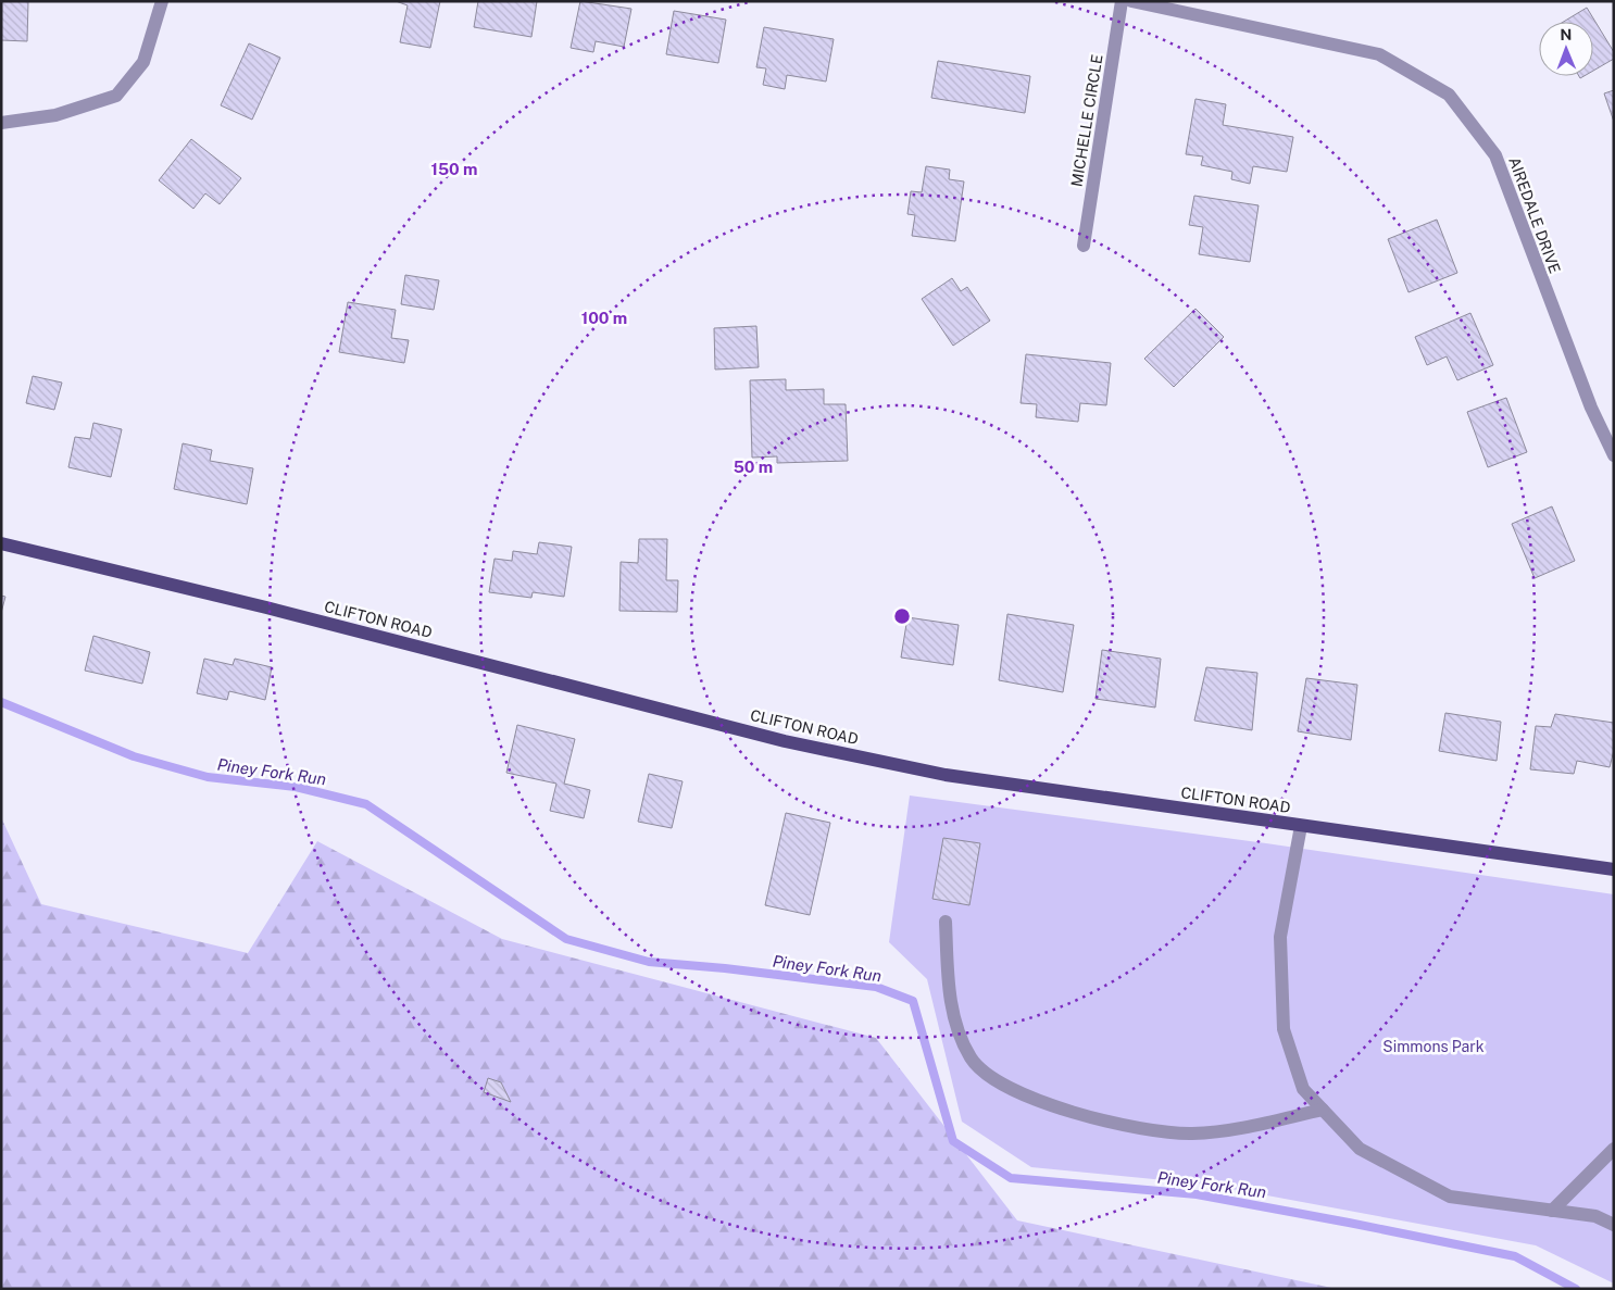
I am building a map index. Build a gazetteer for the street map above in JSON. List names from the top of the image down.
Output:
{
  "streets": {
    "main road": ["CLIFTON ROAD"],
    "street": ["MICHELLE CIRCLE", "AIREDALE DRIVE"]
  },
  "water": ["Piney Fork Run"],
  "parks": ["Simmons Park"],
  "north": "top",
  "rings": ["150 m", "100 m", "50 m"]
}
